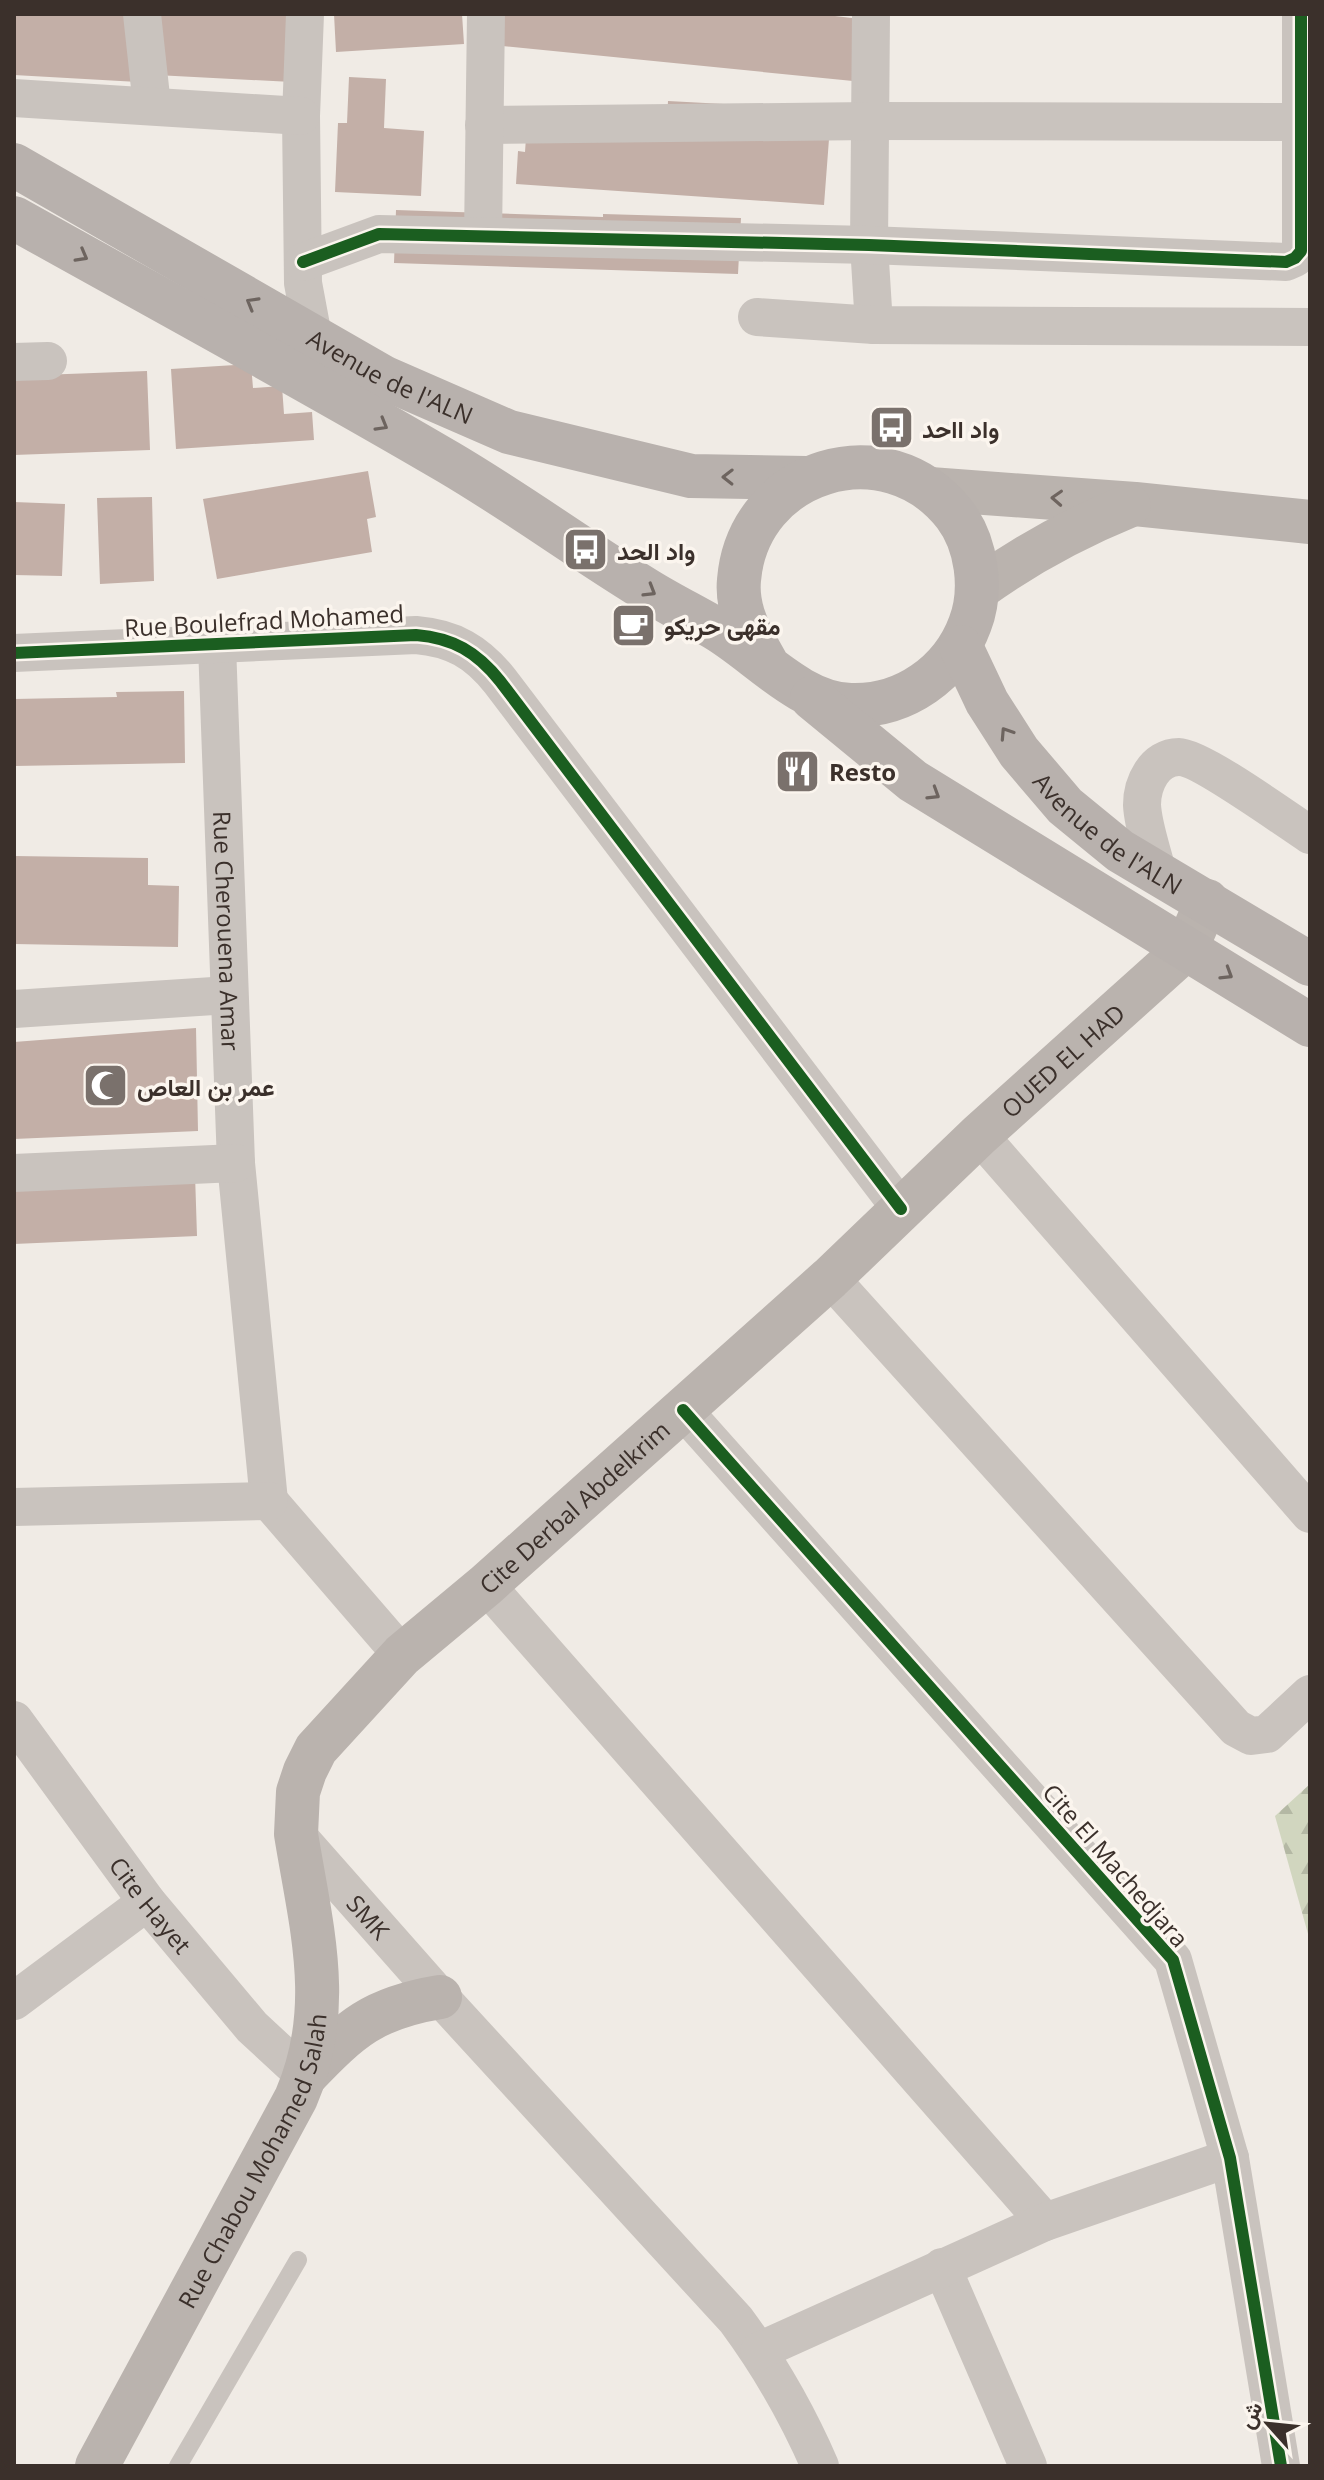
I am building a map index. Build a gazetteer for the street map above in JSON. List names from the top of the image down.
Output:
{
  "streets": {
    "main road": [
      "Avenue de l'ALN",
      "OUED EL HAD",
      "Cite Derbal Abdelkrim",
      "Rue Chabou Mohamed Salah"
    ],
    "street": [
      "Rue Boulefrad Mohamed",
      "Rue Cherouena Amar",
      "Cite El Machedjara",
      "Cite Hayet",
      "SMK"
    ]
  },
  "crossings": [
    ["Avenue de l'ALN", "OUED EL HAD"],
    ["Rue Boulefrad Mohamed", "Rue Cherouena Amar"],
    ["Rue Boulefrad Mohamed", "OUED EL HAD"],
    ["Rue Boulefrad Mohamed", "Cite Derbal Abdelkrim"],
    ["OUED EL HAD", "Cite Derbal Abdelkrim"],
    ["Cite Derbal Abdelkrim", "Cite El Machedjara"],
    ["Cite Derbal Abdelkrim", "SMK"],
    ["Cite Derbal Abdelkrim", "Rue Chabou Mohamed Salah"],
    ["Cite Hayet", "Rue Chabou Mohamed Salah"],
    ["SMK", "Rue Chabou Mohamed Salah"]
  ],
  "places": {
    "bus stop": ["واد ااحد", "واد الحد"],
    "cafe": ["مقهى حريكو"],
    "restaurant": ["Resto"],
    "mosque": ["عمر بن العاص"]
  },
  "north": "top left"
}
